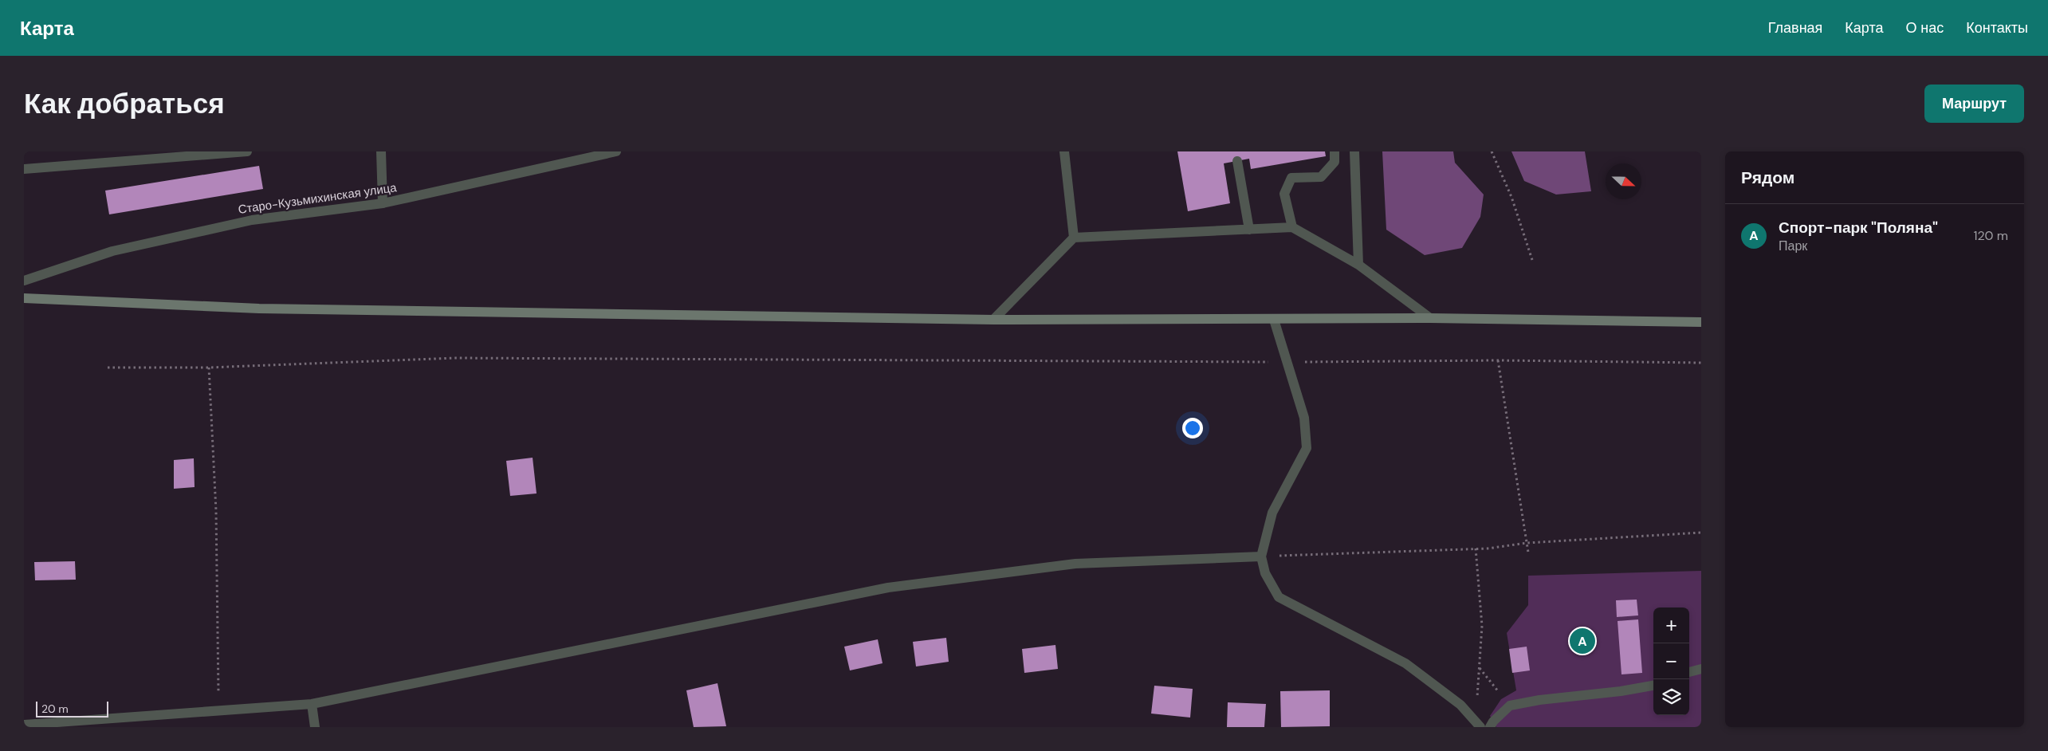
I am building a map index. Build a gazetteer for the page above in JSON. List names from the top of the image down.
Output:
{
  "streets": {
    "street": ["Старо-Кузьмихинская улица"]
  },
  "scale_bar": "20 m",
  "north": "right",
  "page": {
    "header": "Карта",
    "nav": [
      "Главная",
      "Карта",
      "О нас",
      "Контакты"
    ],
    "buttons": "Маршрут",
    "title": "Как добраться",
    "heading": "Рядом",
    "list": [
      {
        "mark": "A",
        "name": "Спорт-парк \"Поляна\"",
        "note": "Парк",
        "value": "120 m"
      }
    ],
    "map_buttons": ["+", "−"],
    "pins": "A",
    "scale": "20 m"
  }
}
